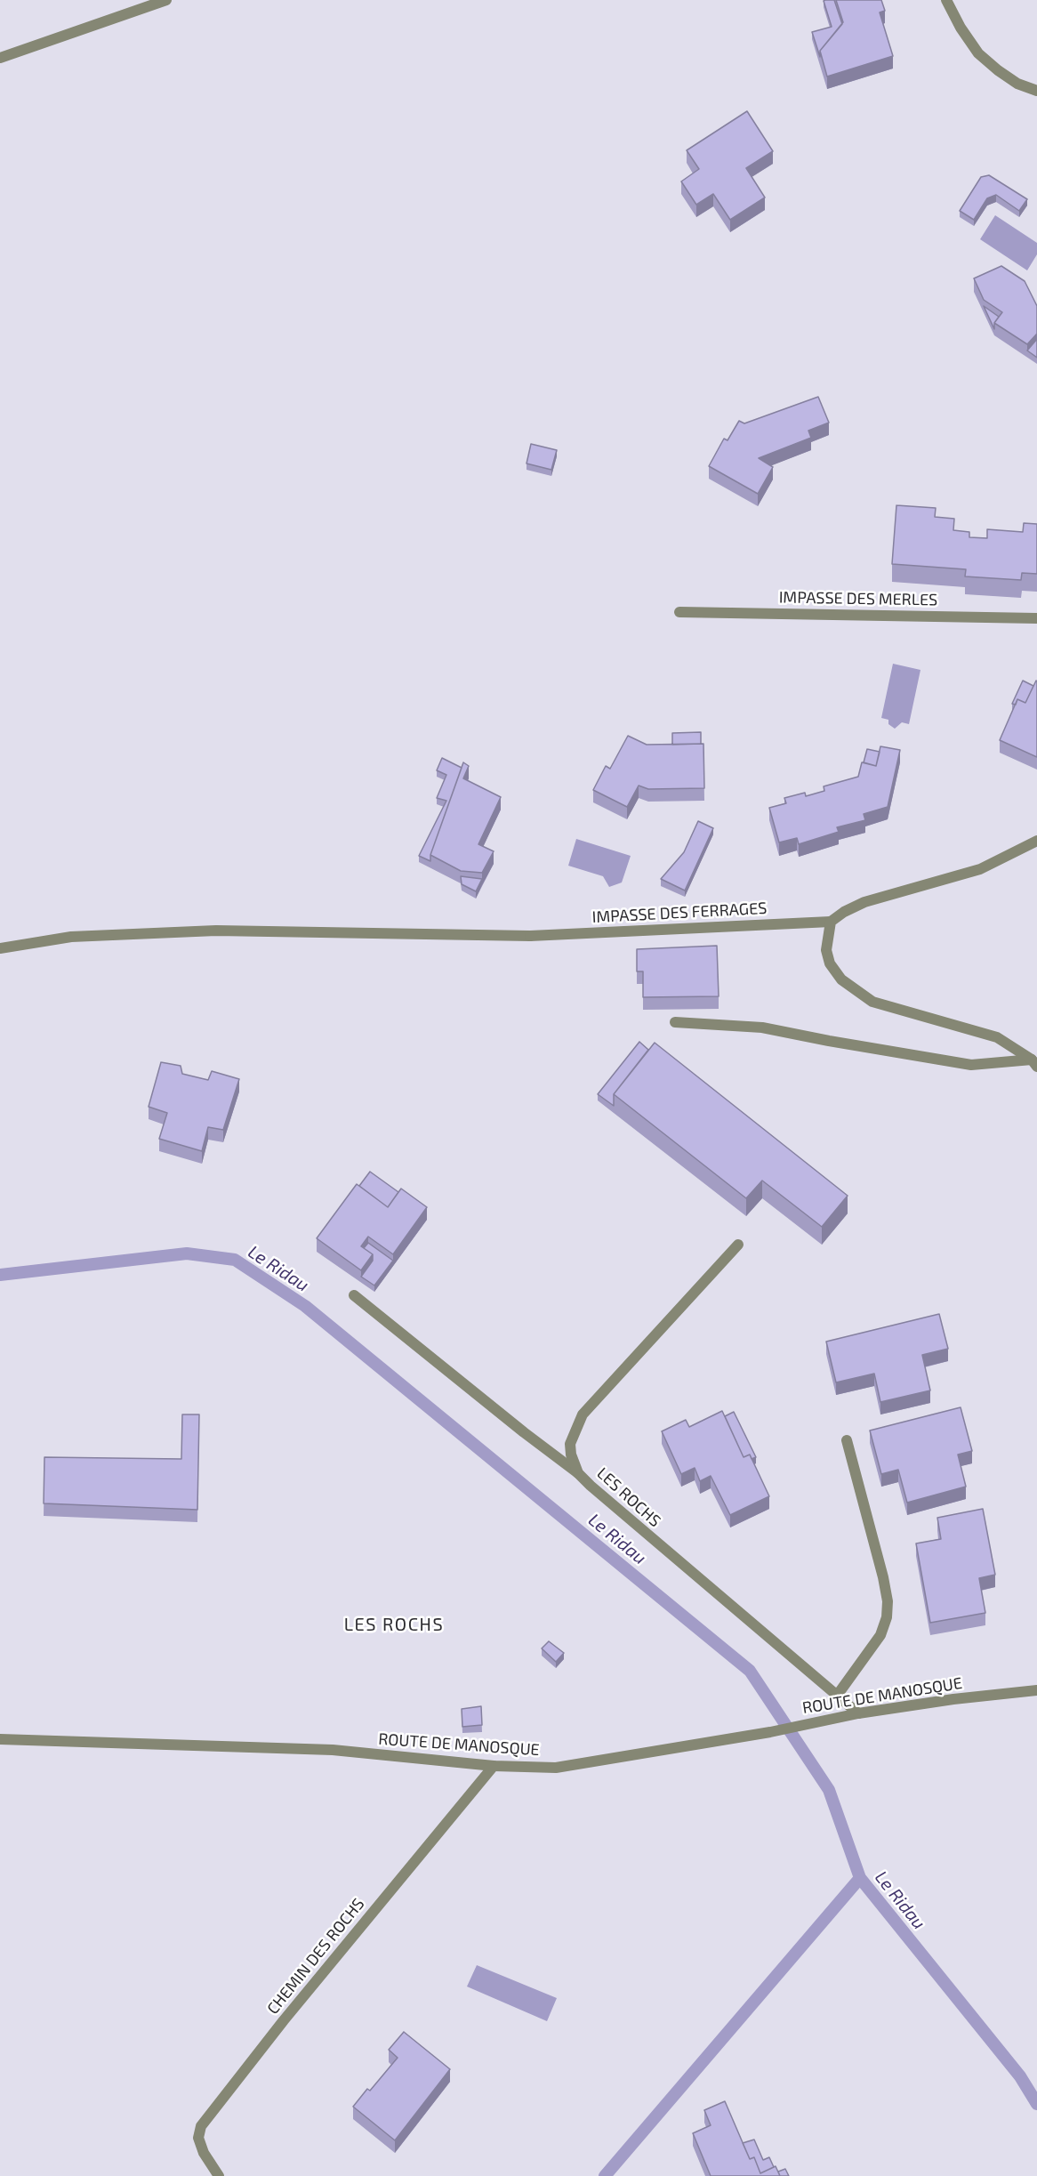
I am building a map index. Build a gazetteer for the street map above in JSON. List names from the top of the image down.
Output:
{
  "streets": {
    "street": [
      "IMPASSE DES MERLES",
      "IMPASSE DES FERRAGES",
      "LES ROCHS",
      "ROUTE DE MANOSQUE",
      "CHEMIN DES ROCHS"
    ]
  },
  "crossings": [
    ["LES ROCHS", "ROUTE DE MANOSQUE"],
    ["ROUTE DE MANOSQUE", "CHEMIN DES ROCHS"]
  ],
  "districts": ["LES ROCHS"],
  "water": ["Le Ridau"]
}
